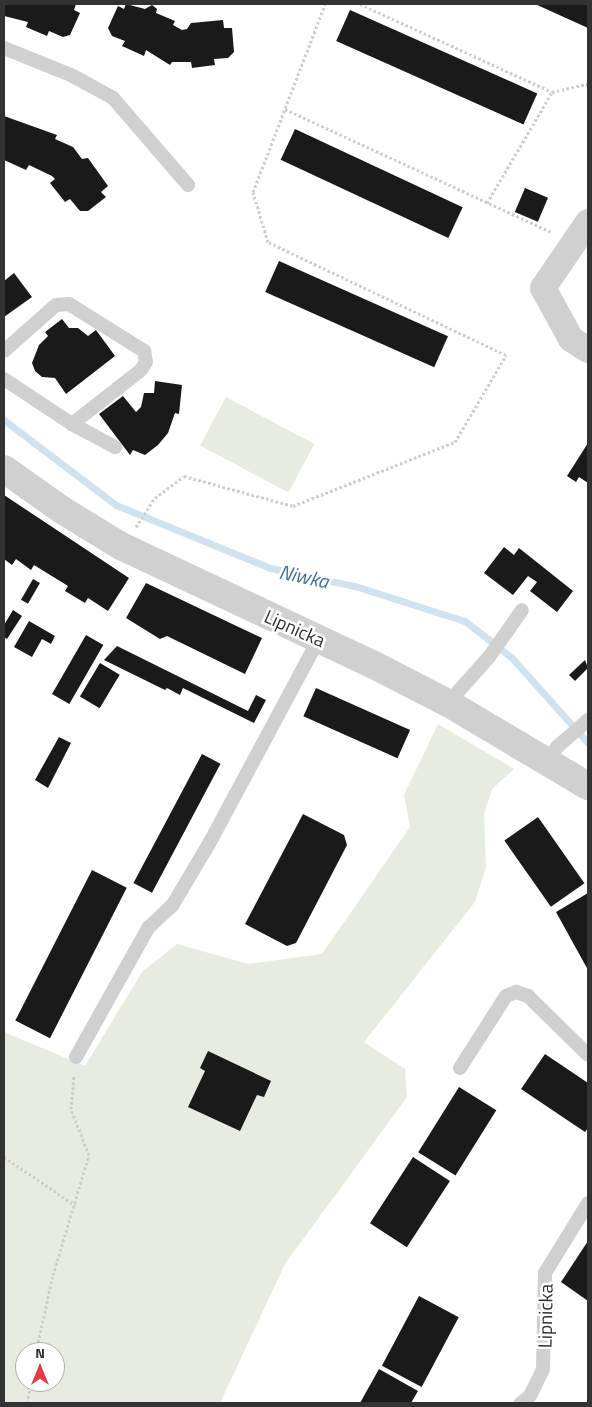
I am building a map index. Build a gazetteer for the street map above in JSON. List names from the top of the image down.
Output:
{
  "streets": {
    "street": ["Lipnicka"]
  },
  "water": ["Niwka"],
  "north": "top"
}
